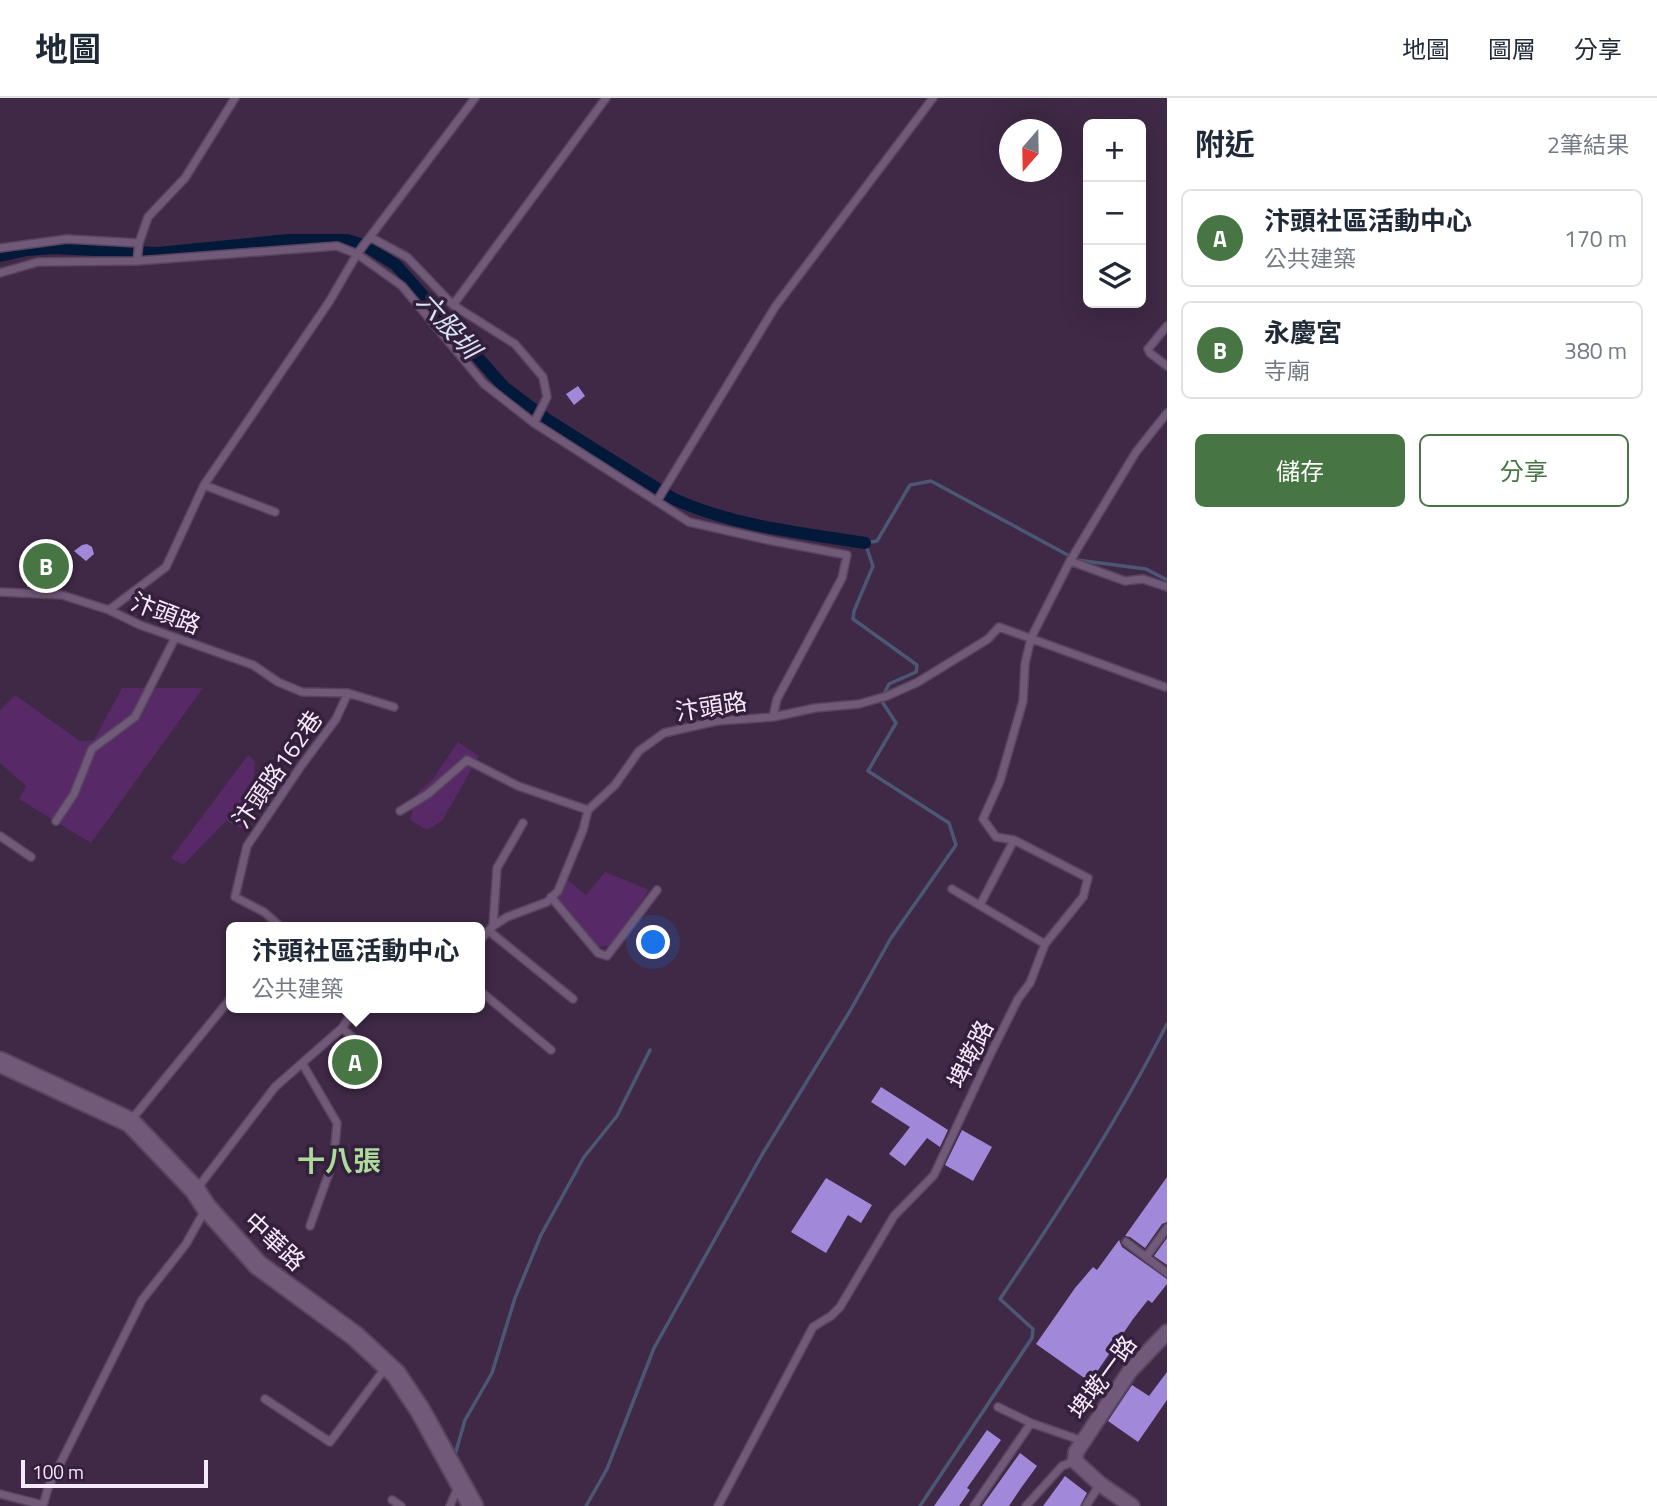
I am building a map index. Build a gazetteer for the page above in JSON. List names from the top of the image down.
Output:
{
  "streets": {
    "street": ["中華路", "埤墘一路"],
    "lane": ["汴頭路", "汴頭路162巷", "埤墘路"]
  },
  "crossings": [
    ["汴頭路", "汴頭路162巷"],
    ["汴頭路", "埤墘路"]
  ],
  "districts": ["十八張"],
  "water": ["六股圳"],
  "scale_bar": "100 m",
  "north": "bottom",
  "page": {
    "header": "地圖",
    "nav": ["地圖", "圖層", "分享"],
    "heading": ["附近", "2筆結果"],
    "map_buttons": ["+", "−"],
    "list": [
      {
        "mark": "A",
        "name": "汴頭社區活動中心",
        "note": "公共建築",
        "value": "170 m"
      },
      {
        "mark": "B",
        "name": "永慶宮",
        "note": "寺廟",
        "value": "380 m"
      }
    ],
    "buttons": ["儲存", "分享"],
    "pins": ["B", "A"],
    "popup": ["汴頭社區活動中心", "公共建築"],
    "scale": "100 m"
  }
}
